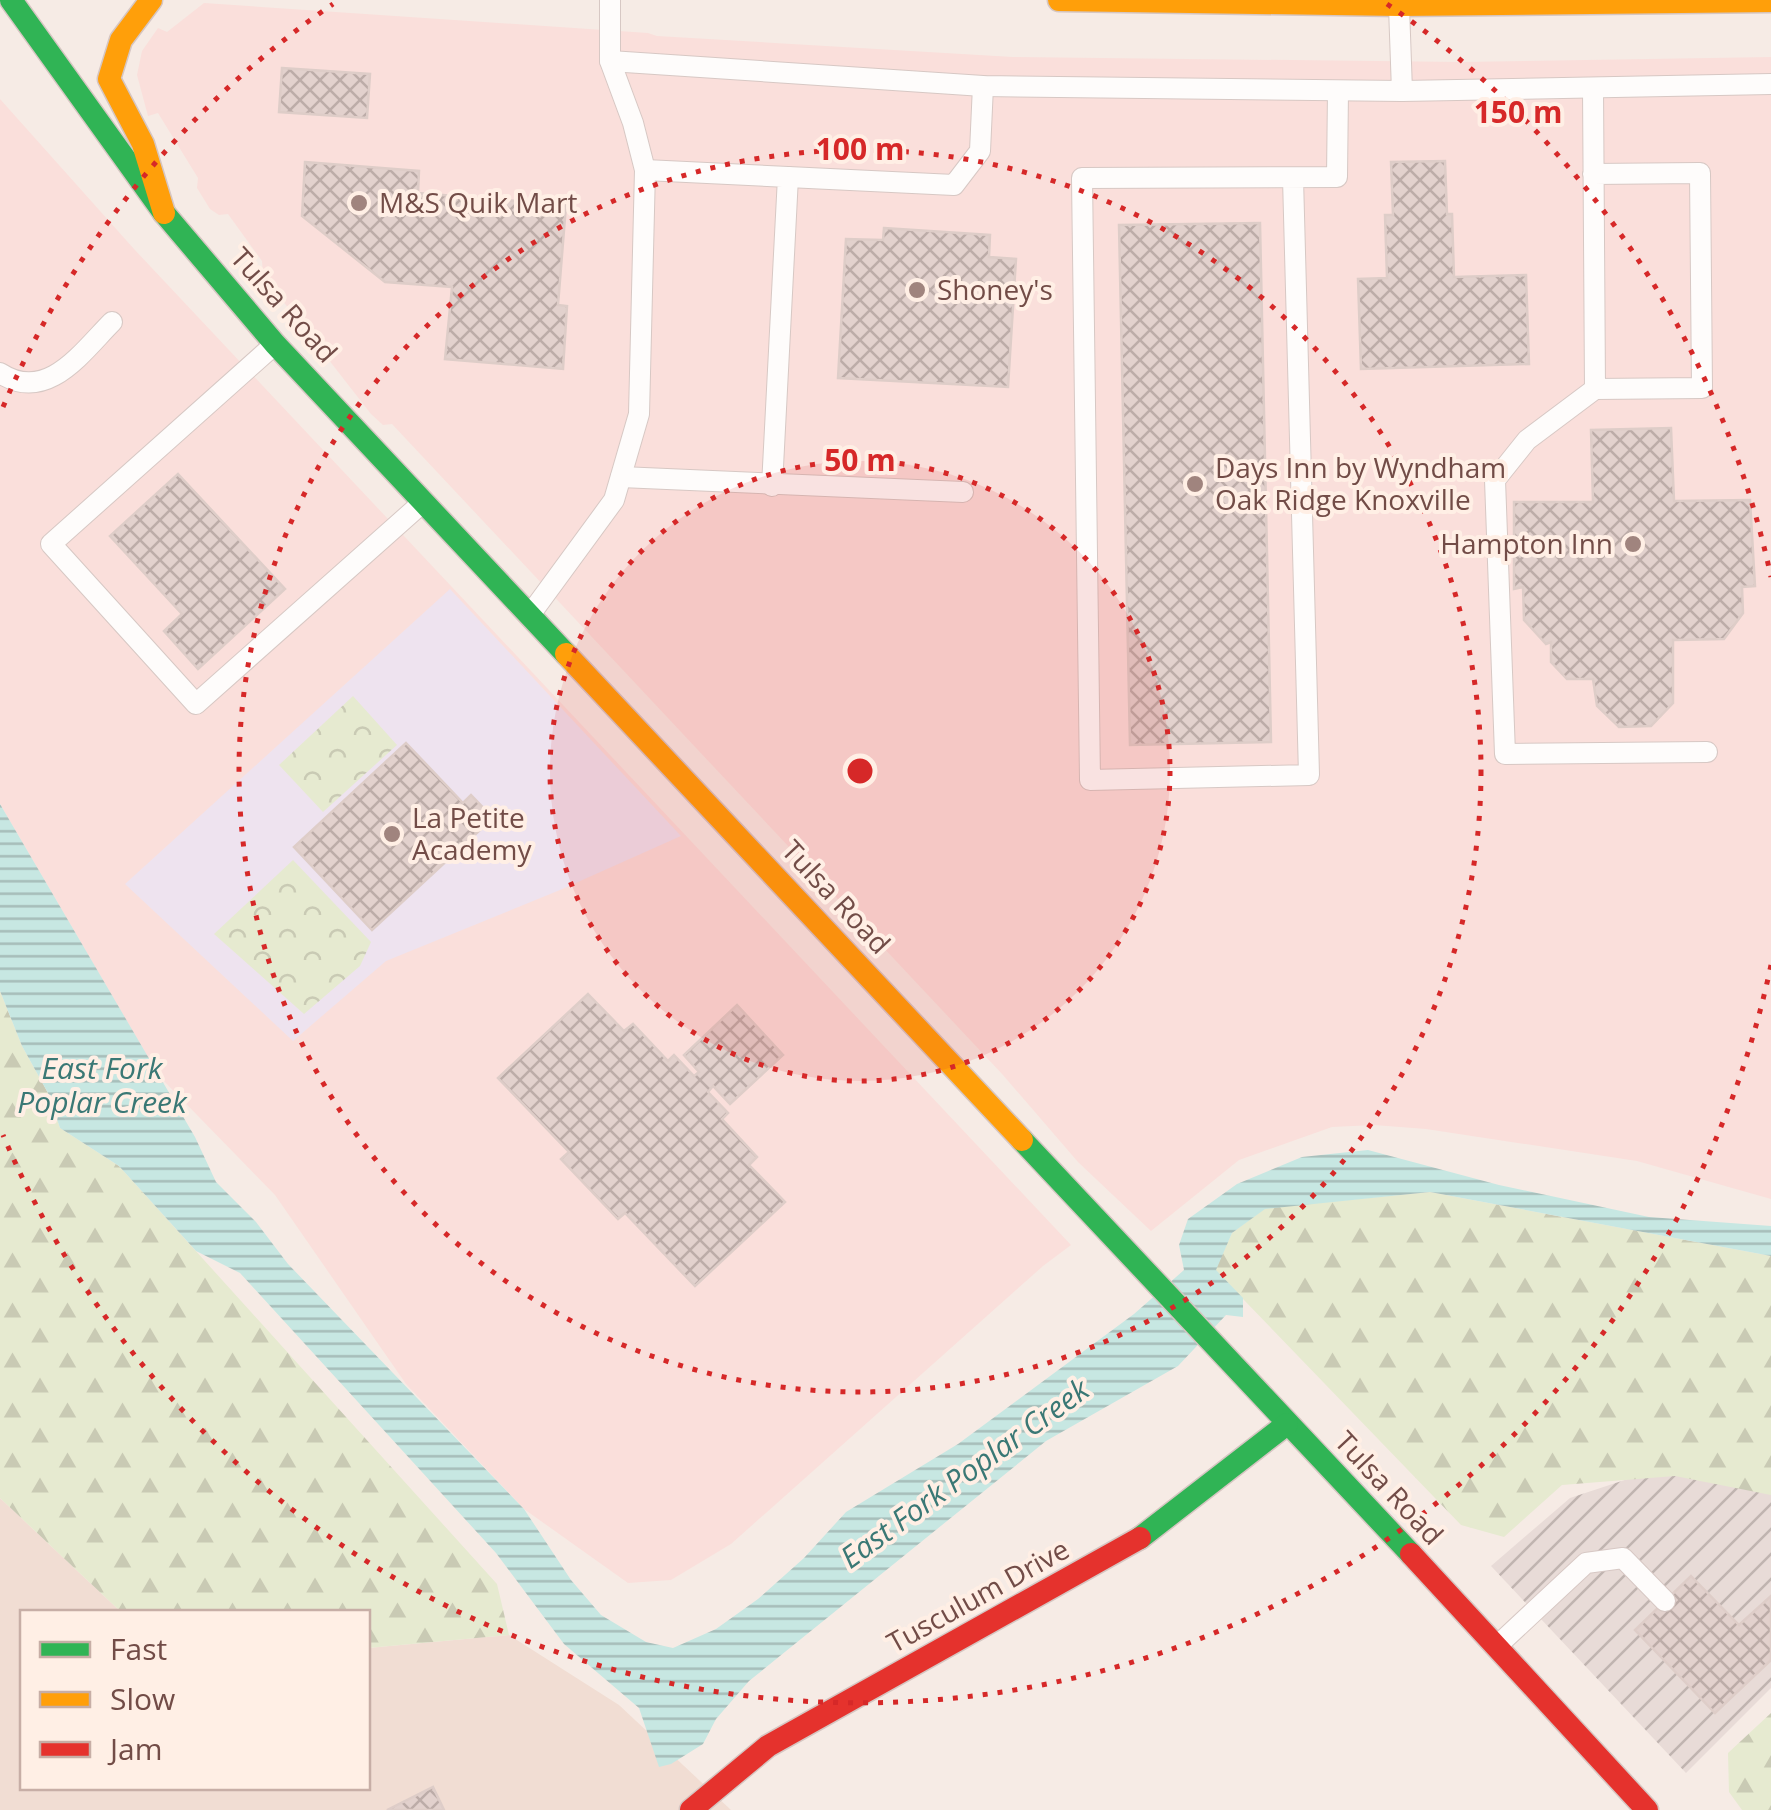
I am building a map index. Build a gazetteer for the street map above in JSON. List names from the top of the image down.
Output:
{
  "streets": {
    "main road": ["Tulsa Road", "Tusculum Drive"]
  },
  "crossings": [
    ["Tulsa Road", "Tusculum Drive"]
  ],
  "water": ["East Fork Poplar Creek"],
  "places": [
    "M&S Quik Mart",
    "Shoney's",
    "Days Inn by Wyndham Oak Ridge Knoxville",
    "Hampton Inn",
    "La Petite Academy"
  ],
  "legend": ["Fast", "Slow", "Jam"],
  "rings": ["150 m", "100 m", "50 m"]
}
